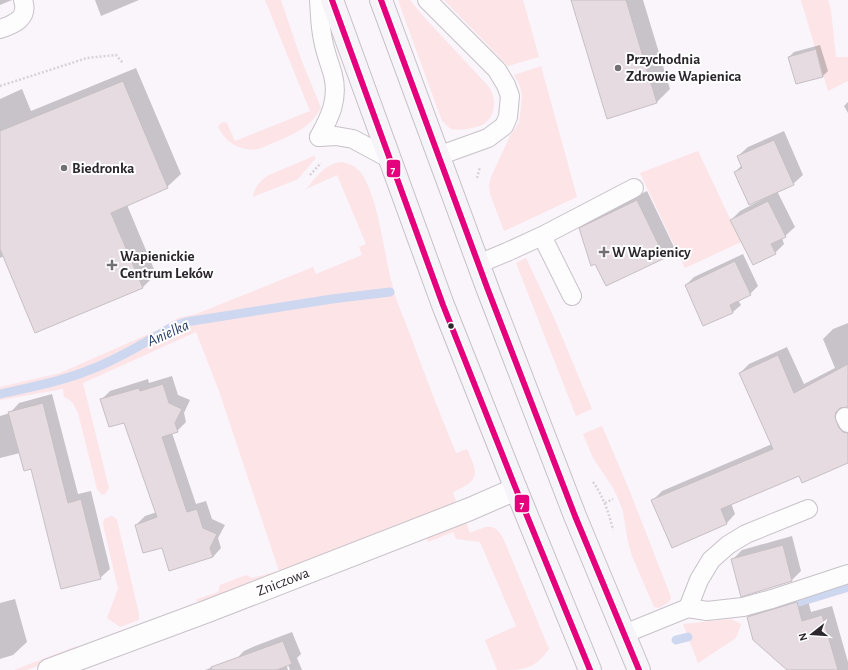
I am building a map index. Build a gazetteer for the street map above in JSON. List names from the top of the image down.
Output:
{
  "streets": {
    "street": ["Zniczowa"]
  },
  "water": ["Anielka"],
  "places": {
    "other": ["Przychodnia Zdrowie Wapienica", "Biedronka"],
    "health": ["W Wapienicy", "Wapienickie Centrum Leków"]
  },
  "lines": ["transit line 7"],
  "north": "left"
}
